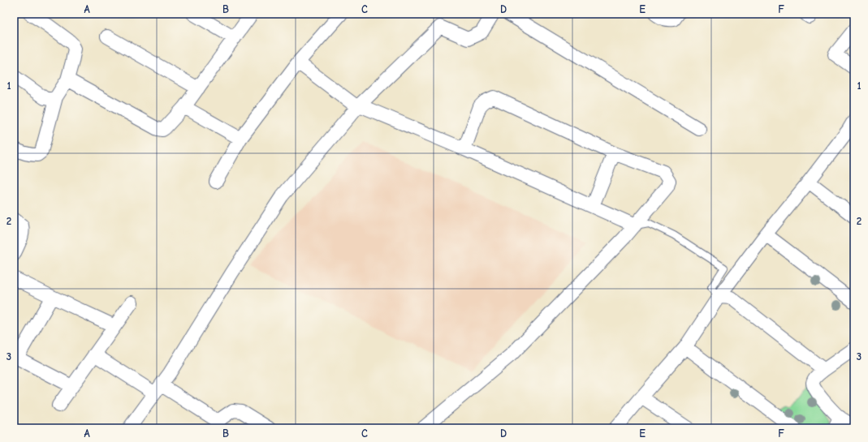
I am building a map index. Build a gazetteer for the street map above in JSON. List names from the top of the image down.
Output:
{
  "grid": {
    "columns": [
      "A",
      "B",
      "C",
      "D",
      "E",
      "F"
    ],
    "rows": ["1", "2", "3"]
  }
}
